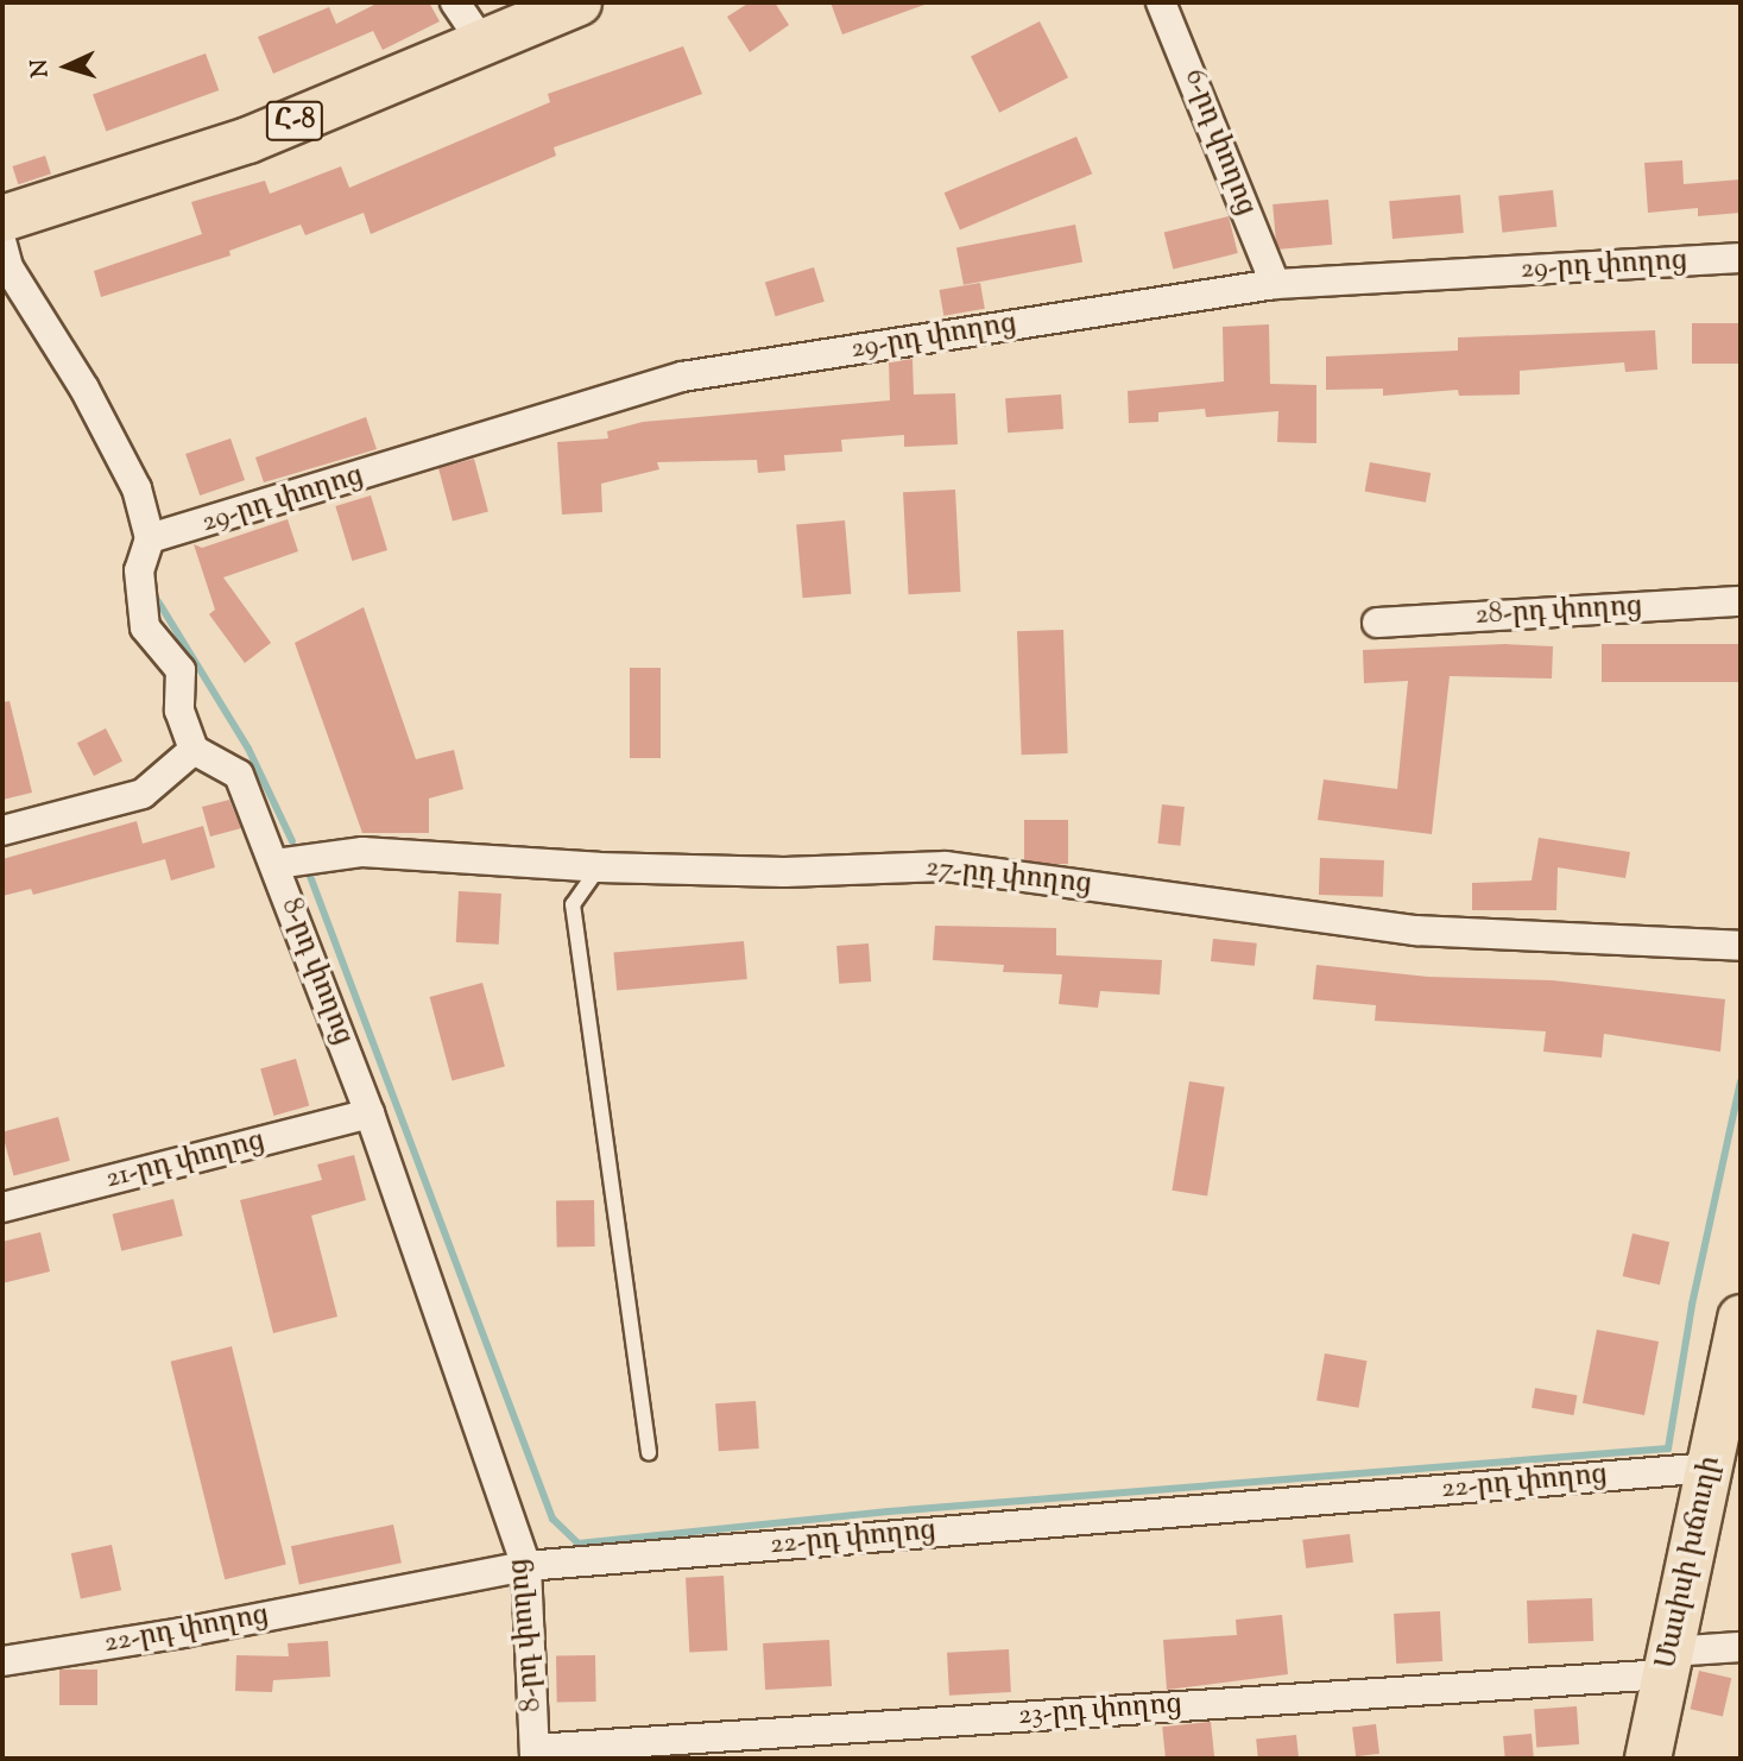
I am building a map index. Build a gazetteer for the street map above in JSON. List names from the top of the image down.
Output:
{
  "streets": {
    "main road": ["Հ-8", "Մասիսի խճուղի"],
    "street": [
      "6-րդ փողոց",
      "29-րդ փողոց",
      "28-րդ փողոց",
      "27-րդ փողոց",
      "8-րդ փողոց",
      "21-րդ փողոց",
      "22-րդ փողոց",
      "23-րդ փողոց"
    ]
  },
  "crossings": [
    ["6-րդ փողոց", "29-րդ փողոց"],
    ["27-րդ փողոց", "8-րդ փողոց"],
    ["8-րդ փողոց", "21-րդ փողոց"],
    ["8-րդ փողոց", "22-րդ փողոց"],
    ["8-րդ փողոց", "23-րդ փողոց"],
    ["22-րդ փողոց", "Մասիսի խճուղի"],
    ["Մասիսի խճուղի", "23-րդ փողոց"]
  ],
  "north": "left"
}
